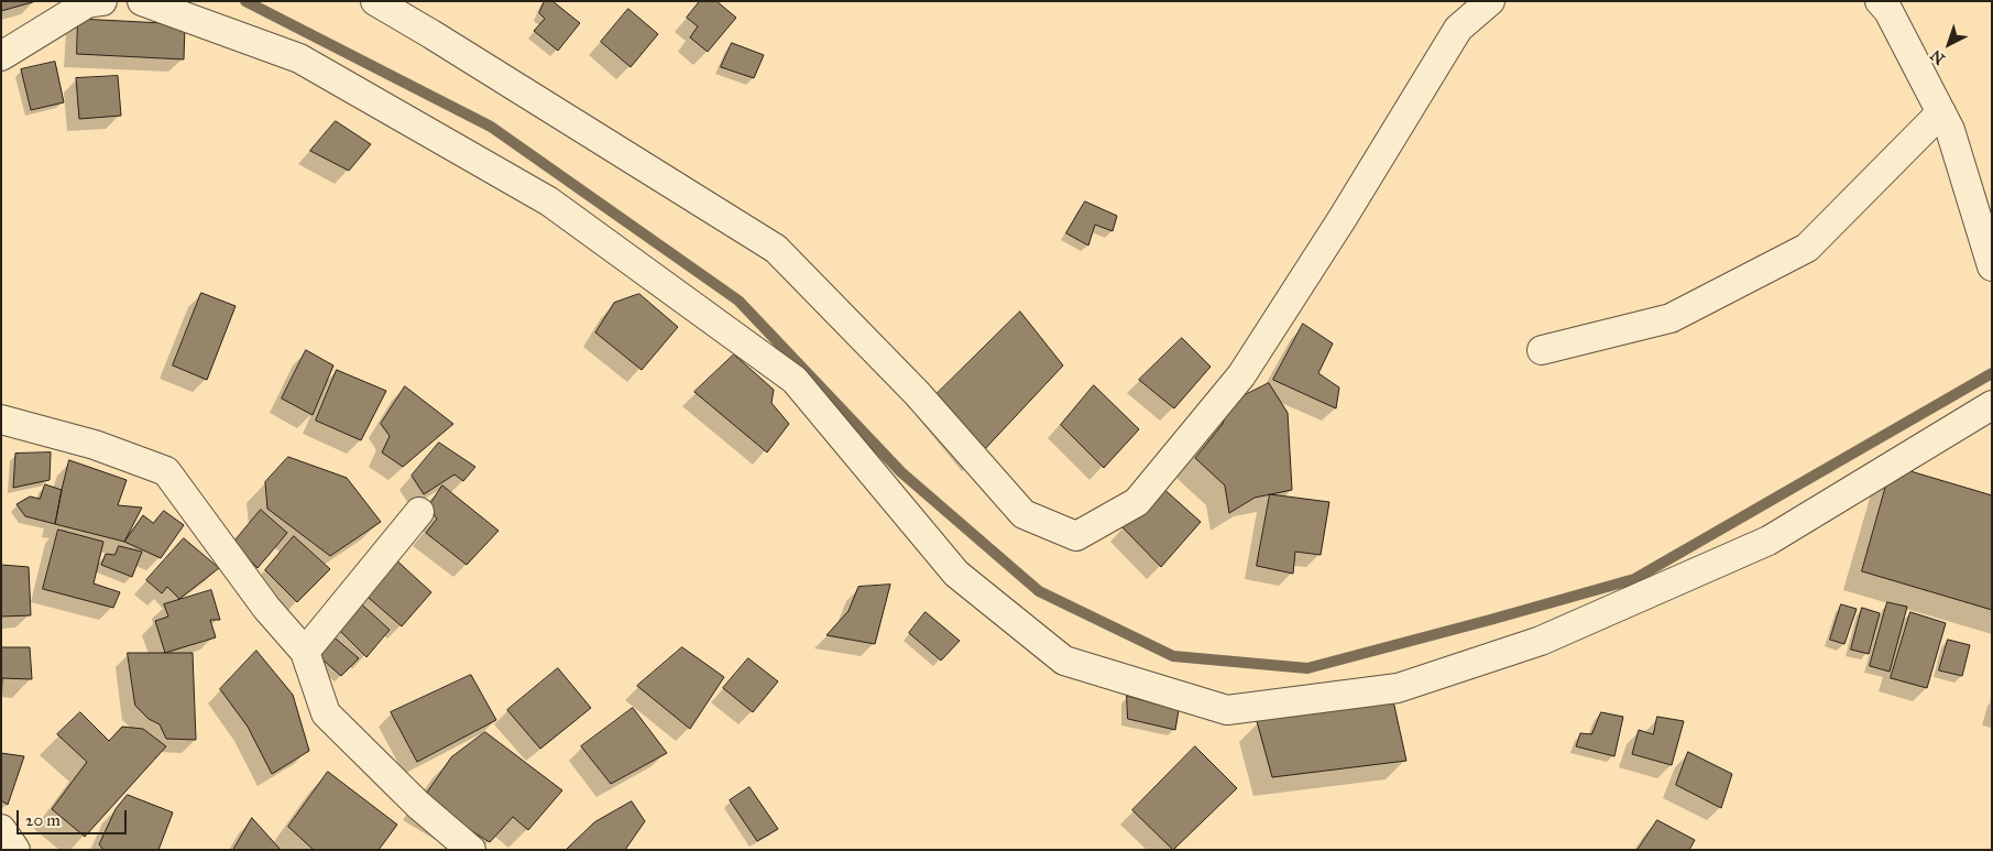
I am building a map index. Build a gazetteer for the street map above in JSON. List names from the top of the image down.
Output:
{
  "scale_bar": "20 m",
  "north": "bottom left"
}
